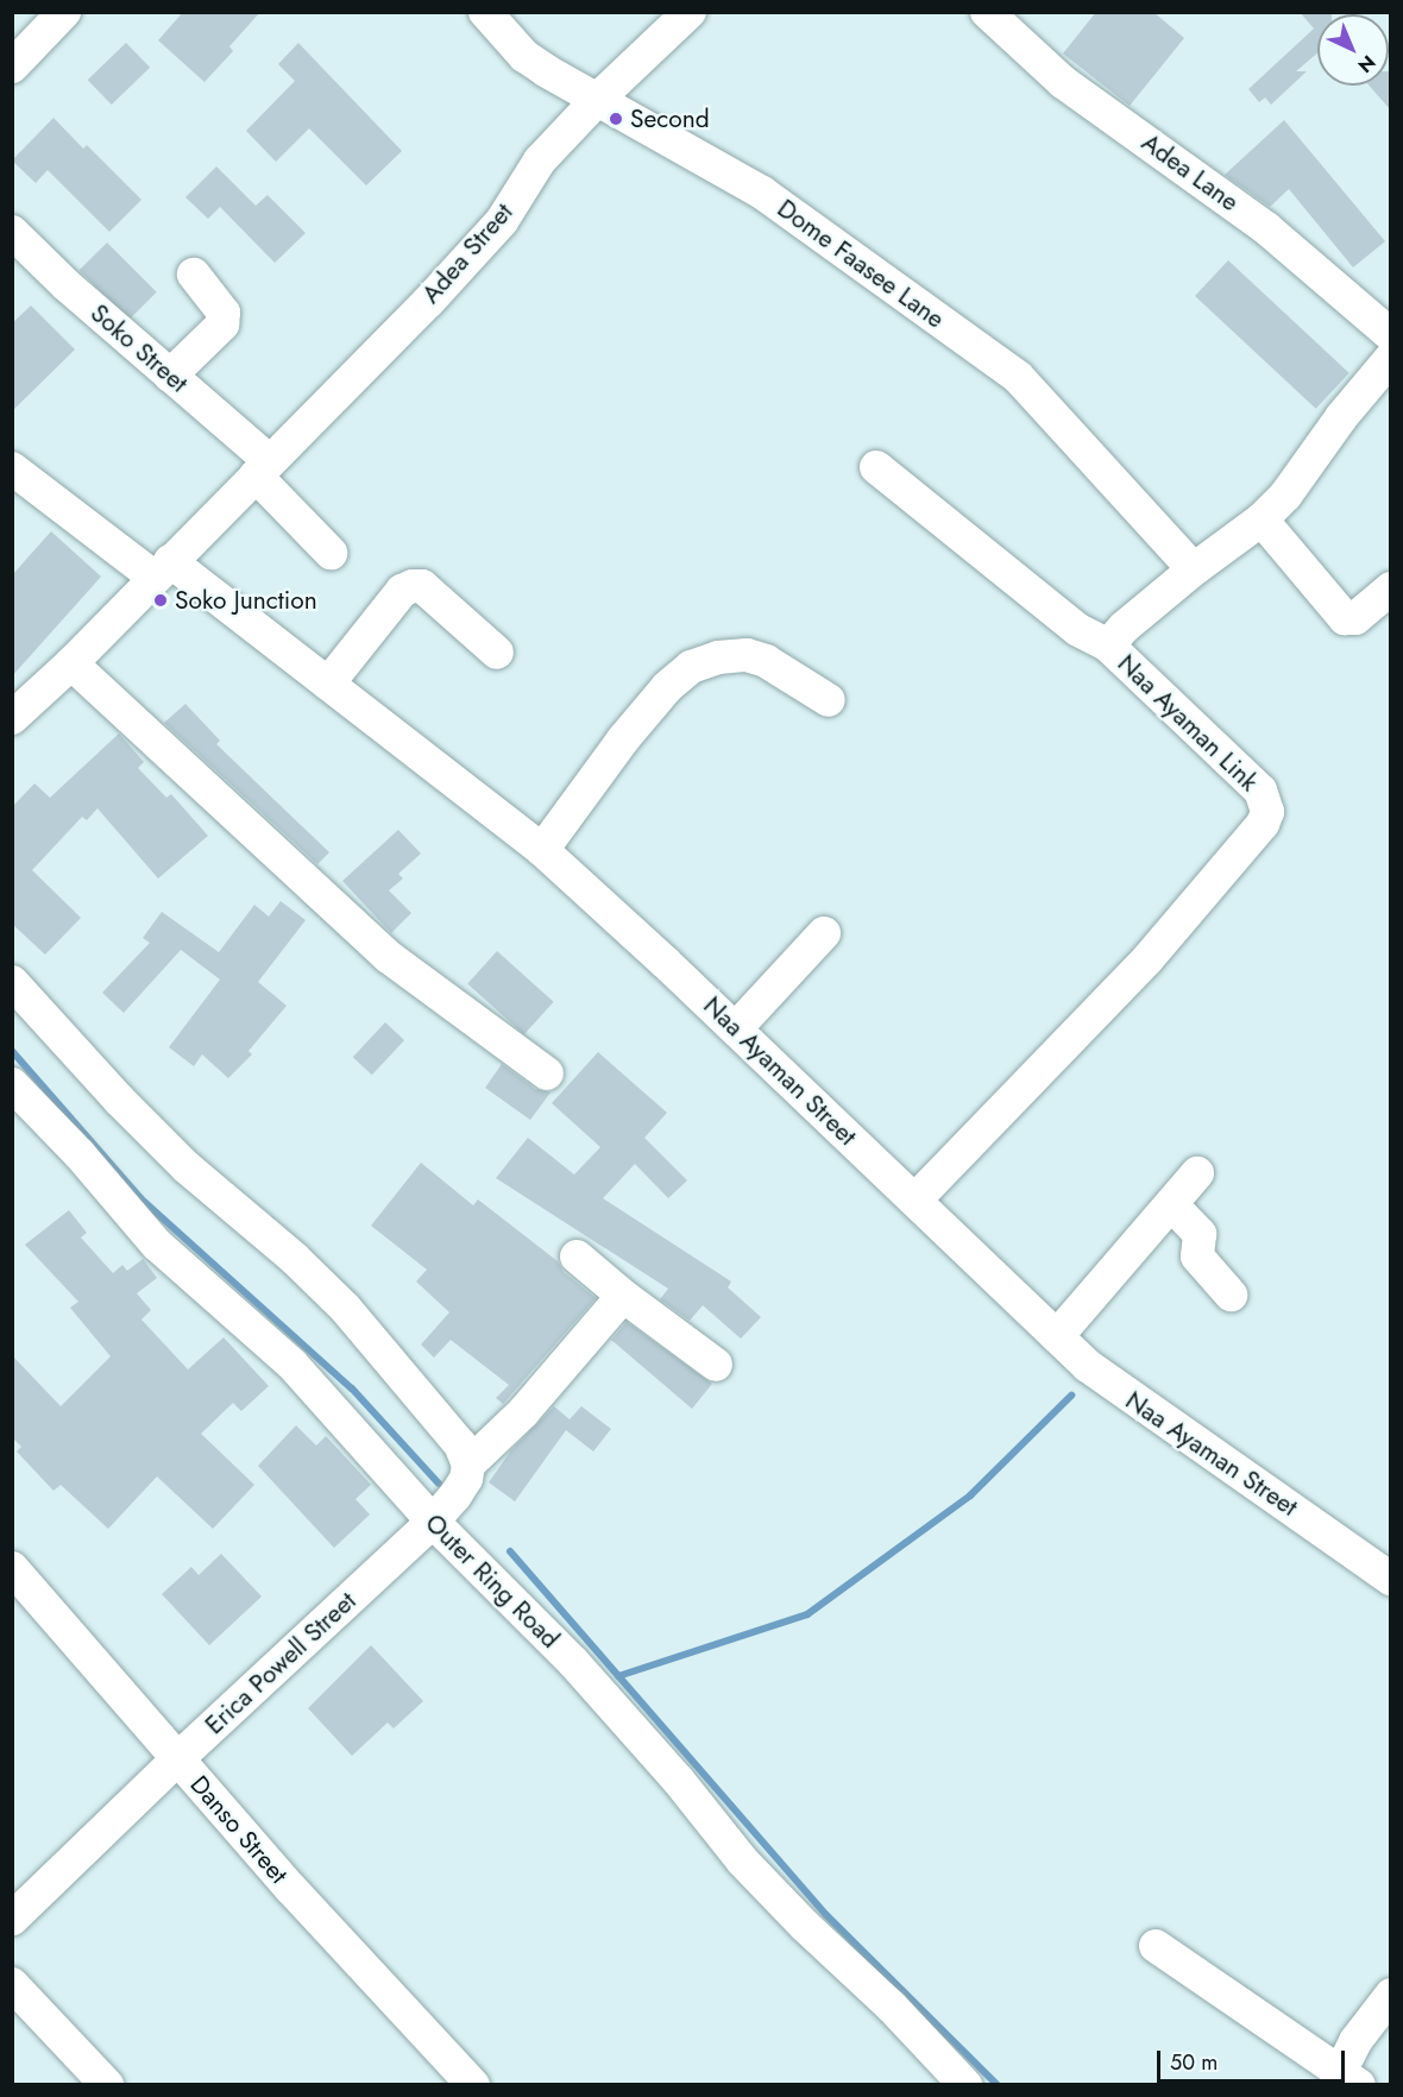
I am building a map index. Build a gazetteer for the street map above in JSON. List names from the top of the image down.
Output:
{
  "streets": {
    "street": [
      "Adea Lane",
      "Adea Street",
      "Dome Faasee Lane",
      "Soko Street",
      "Naa Ayaman Link",
      "Naa Ayaman Street",
      "Outer Ring Road",
      "Erica Powell Street",
      "Danso Street"
    ]
  },
  "crossings": [
    ["Adea Street", "Dome Faasee Lane"],
    ["Adea Street", "Soko Street"],
    ["Adea Street", "Naa Ayaman Street"],
    ["Dome Faasee Lane", "Naa Ayaman Link"],
    ["Naa Ayaman Link", "Naa Ayaman Street"],
    ["Outer Ring Road", "Erica Powell Street"],
    ["Erica Powell Street", "Danso Street"]
  ],
  "places": ["Second", "Soko Junction"],
  "scale_bar": "50 m",
  "north": "bottom right"
}
